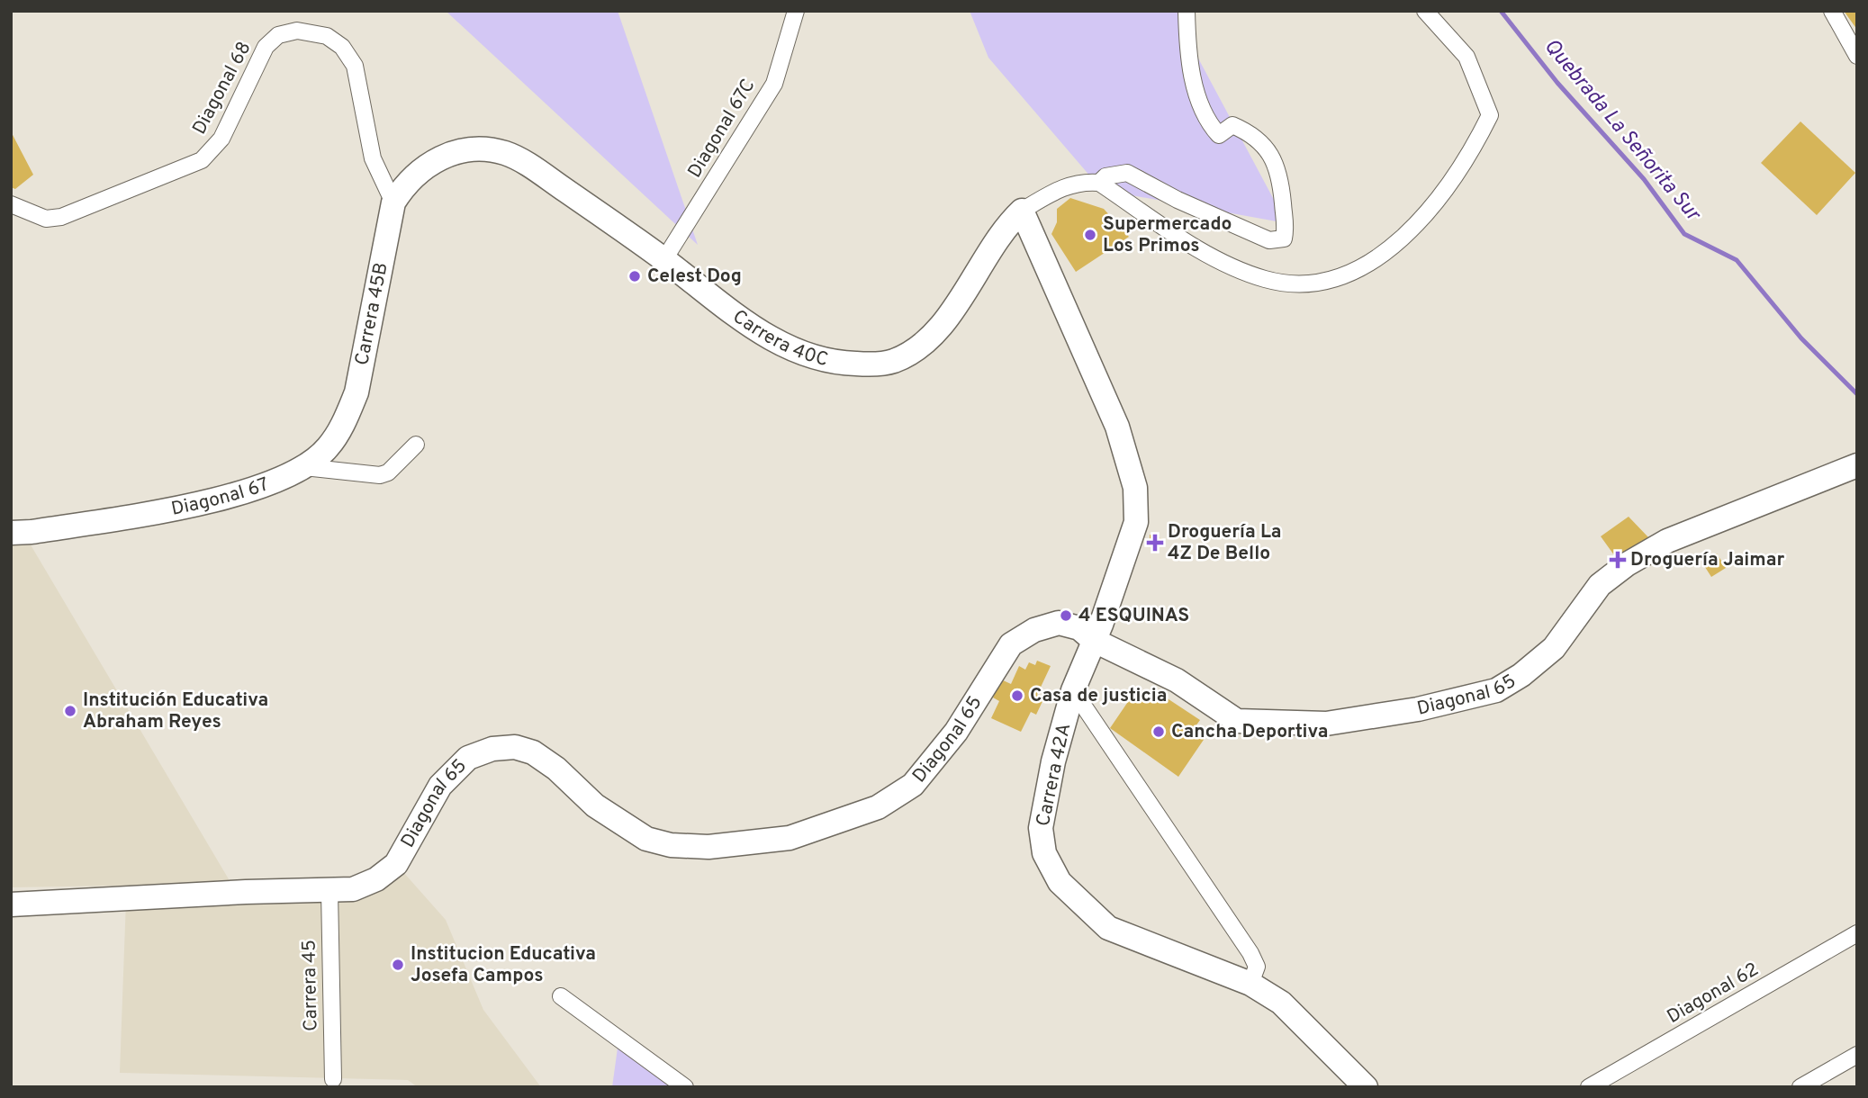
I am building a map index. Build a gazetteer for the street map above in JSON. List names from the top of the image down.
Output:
{
  "streets": {
    "street": [
      "Diagonal 68",
      "Diagonal 67C",
      "Carrera 45B",
      "Carrera 40C",
      "Diagonal 67",
      "Diagonal 65",
      "Carrera 42A",
      "Carrera 45",
      "Diagonal 62"
    ]
  },
  "crossings": [
    ["Diagonal 68", "Carrera 45B"],
    ["Diagonal 67C", "Carrera 40C"],
    ["Carrera 45B", "Carrera 40C"],
    ["Carrera 45B", "Diagonal 67"],
    ["Carrera 40C", "Carrera 42A"],
    ["Diagonal 65", "Carrera 42A"],
    ["Diagonal 65", "Carrera 45"]
  ],
  "water": ["Quebrada La Señorita Sur"],
  "places": {
    "other": [
      "Supermercado Los Primos",
      "Celest Dog",
      "4 ESQUINAS",
      "Casa de justicia",
      "Institución Educativa Abraham Reyes",
      "Cancha Deportiva",
      "Institucion Educativa Josefa Campos"
    ],
    "health": ["Droguería La 4Z De Bello", "Droguería Jaimar"]
  }
}
